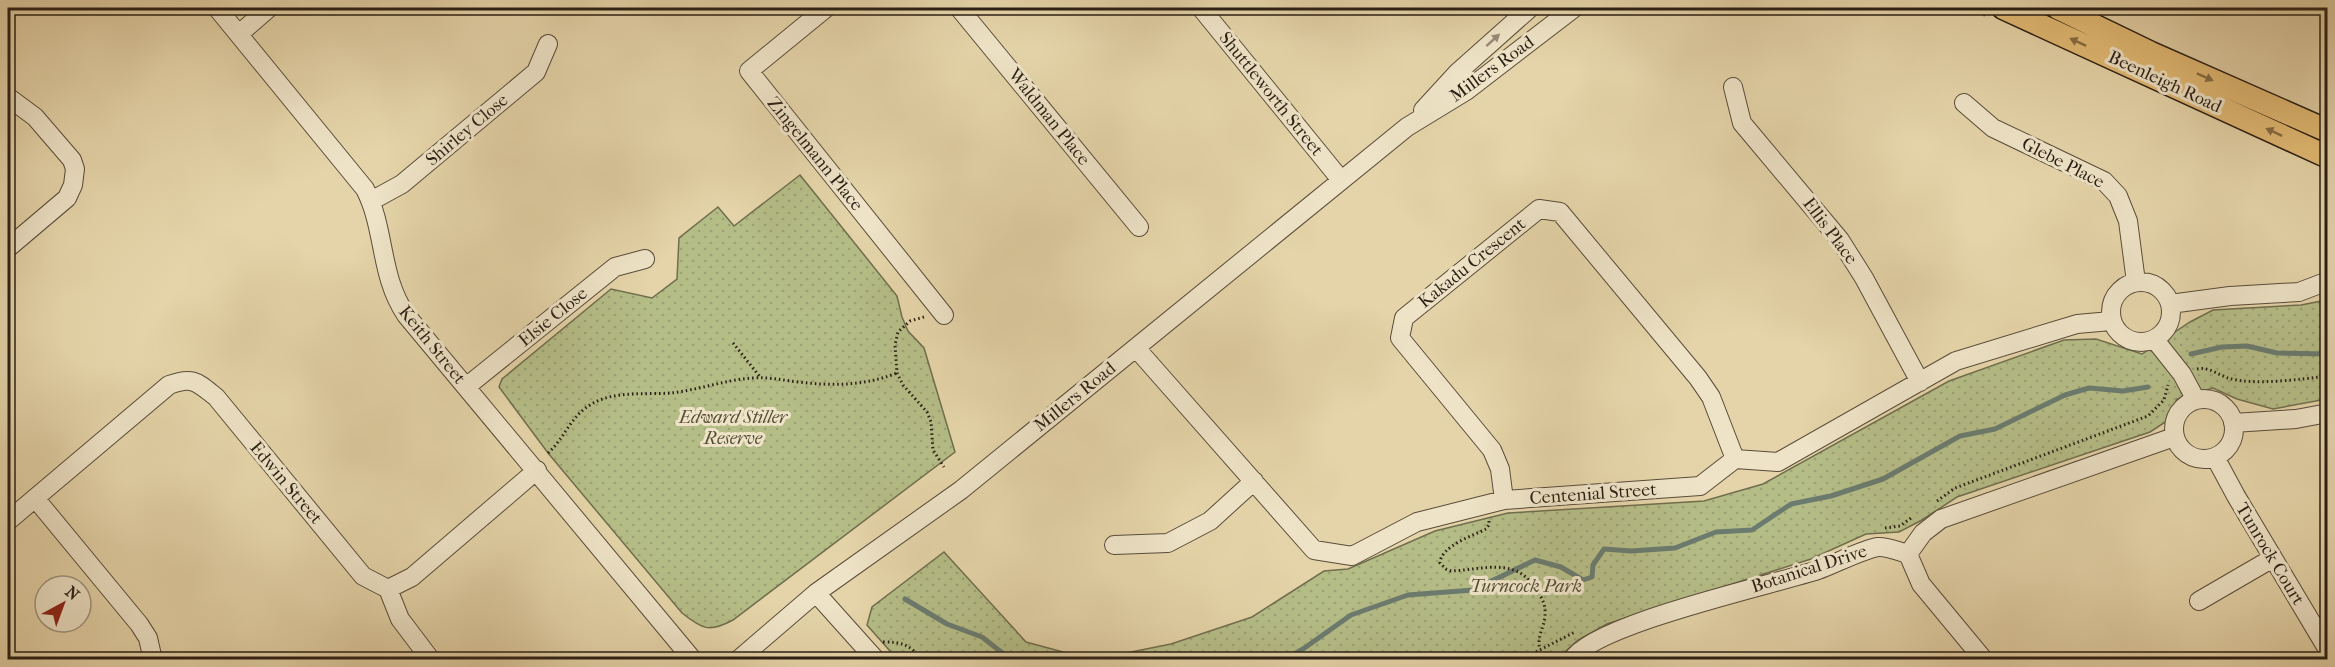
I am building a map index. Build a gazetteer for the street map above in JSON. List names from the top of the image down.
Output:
{
  "streets": {
    "main road": ["Beenleigh Road"],
    "street": [
      "Millers Road",
      "Shuttleworth Street",
      "Waldman Place",
      "Shirley Close",
      "Zingelmann Place",
      "Glebe Place",
      "Ellis Place",
      "Kakadu Crescent",
      "Elsie Close",
      "Keith Street",
      "Edwin Street",
      "Centenial Street",
      "Tunrock Court",
      "Botanical Drive"
    ]
  },
  "crossings": [
    ["Millers Road", "Shuttleworth Street"],
    ["Millers Road", "Centenial Street"],
    ["Shirley Close", "Keith Street"],
    ["Kakadu Crescent", "Centenial Street"],
    ["Elsie Close", "Keith Street"]
  ],
  "parks": ["Edward Stiller Reserve", "Turncock Park"],
  "north": "top right"
}
